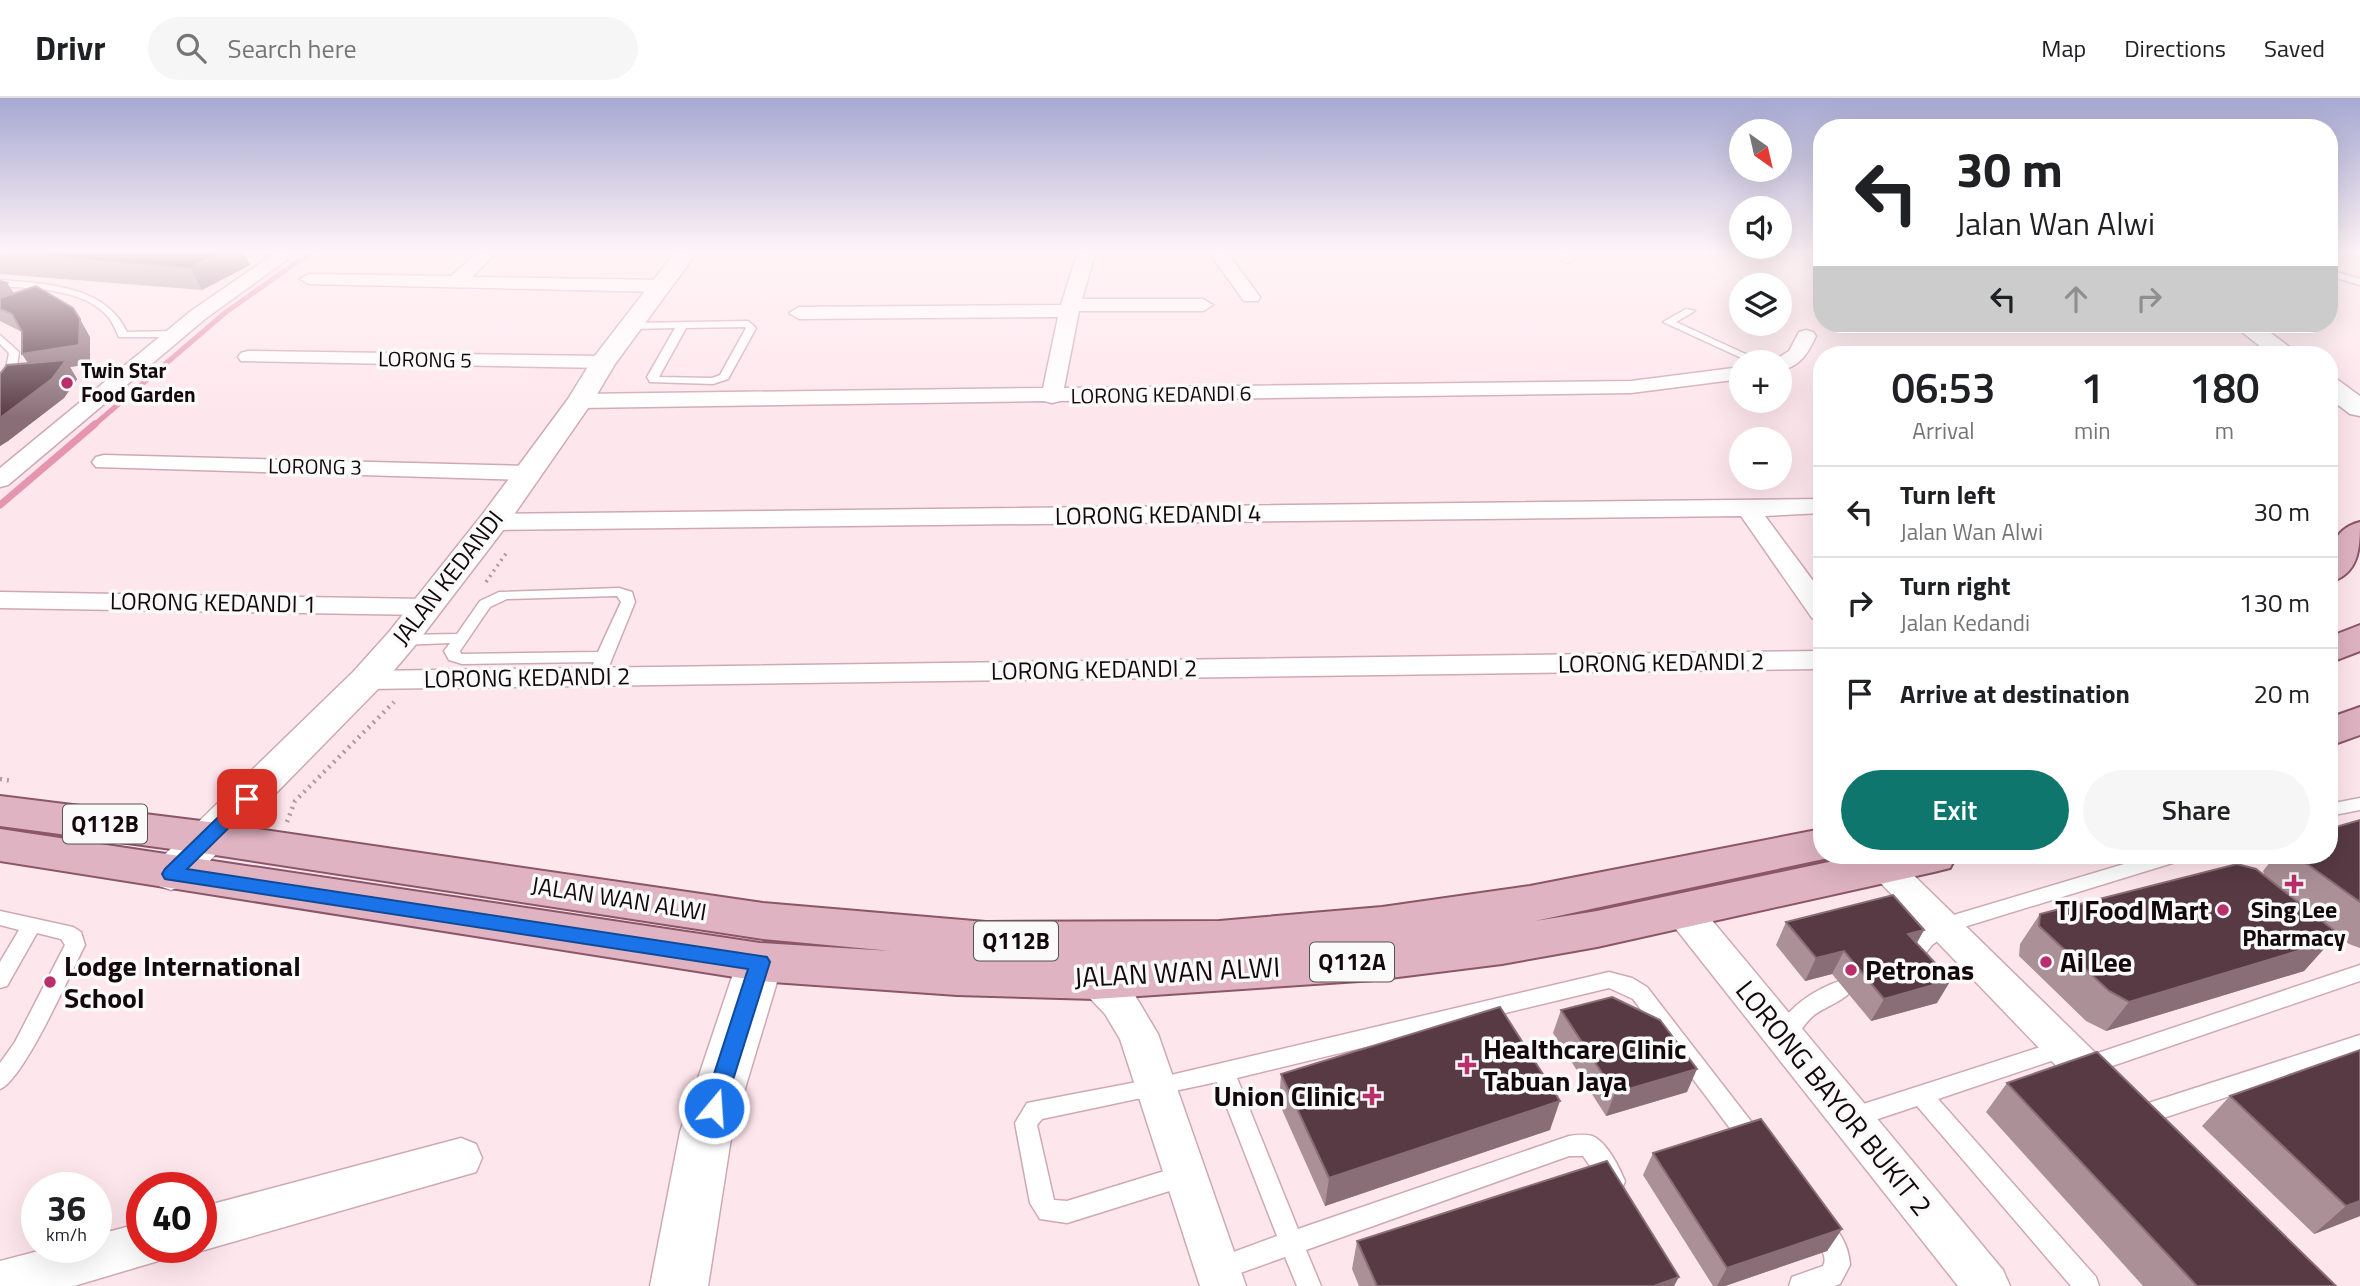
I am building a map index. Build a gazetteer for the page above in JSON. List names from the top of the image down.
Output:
{
  "streets": {
    "main road": ["Q112B", "JALAN WAN ALWI", "Q112A"],
    "street": [
      "LORONG 5",
      "LORONG KEDANDI 6",
      "LORONG 3",
      "LORONG KEDANDI 4",
      "JALAN KEDANDI",
      "LORONG KEDANDI 1",
      "LORONG KEDANDI 2",
      "LORONG BAYOR BUKIT 2"
    ]
  },
  "crossings": [
    ["LORONG 5", "JALAN KEDANDI"],
    ["LORONG KEDANDI 6", "JALAN KEDANDI"],
    ["LORONG 3", "JALAN KEDANDI"],
    ["LORONG KEDANDI 4", "JALAN KEDANDI"],
    ["JALAN KEDANDI", "LORONG KEDANDI 1"],
    ["JALAN KEDANDI", "LORONG KEDANDI 2"],
    ["JALAN KEDANDI", "JALAN WAN ALWI"],
    ["JALAN WAN ALWI", "LORONG BAYOR BUKIT 2"]
  ],
  "places": {
    "other": [
      "Twin Star Food Garden",
      "TJ Food Mart",
      "Ai Lee",
      "Petronas",
      "Lodge International School"
    ],
    "health": ["Sing Lee Pharmacy", "Healthcare Clinic Tabuan Jaya", "Union Clinic"]
  },
  "north": "bottom right",
  "page": {
    "header": "Drivr",
    "search": "Search here",
    "nav": ["Map", "Directions", "Saved"],
    "map_buttons": ["+", "−"],
    "turn": ["30 m", "Jalan Wan Alwi"],
    "eta": [
      "06:53",
      "Arrival",
      "1",
      "min",
      "180",
      "m"
    ],
    "list": [
      {
        "name": "Turn left",
        "note": "Jalan Wan Alwi",
        "value": "30 m"
      },
      {
        "name": "Turn right",
        "note": "Jalan Kedandi",
        "value": "130 m"
      },
      {
        "name": "Arrive at destination",
        "value": "20 m"
      }
    ],
    "buttons": ["Exit", "Share"],
    "speed": "36 km/h",
    "limit": "40"
  }
}
